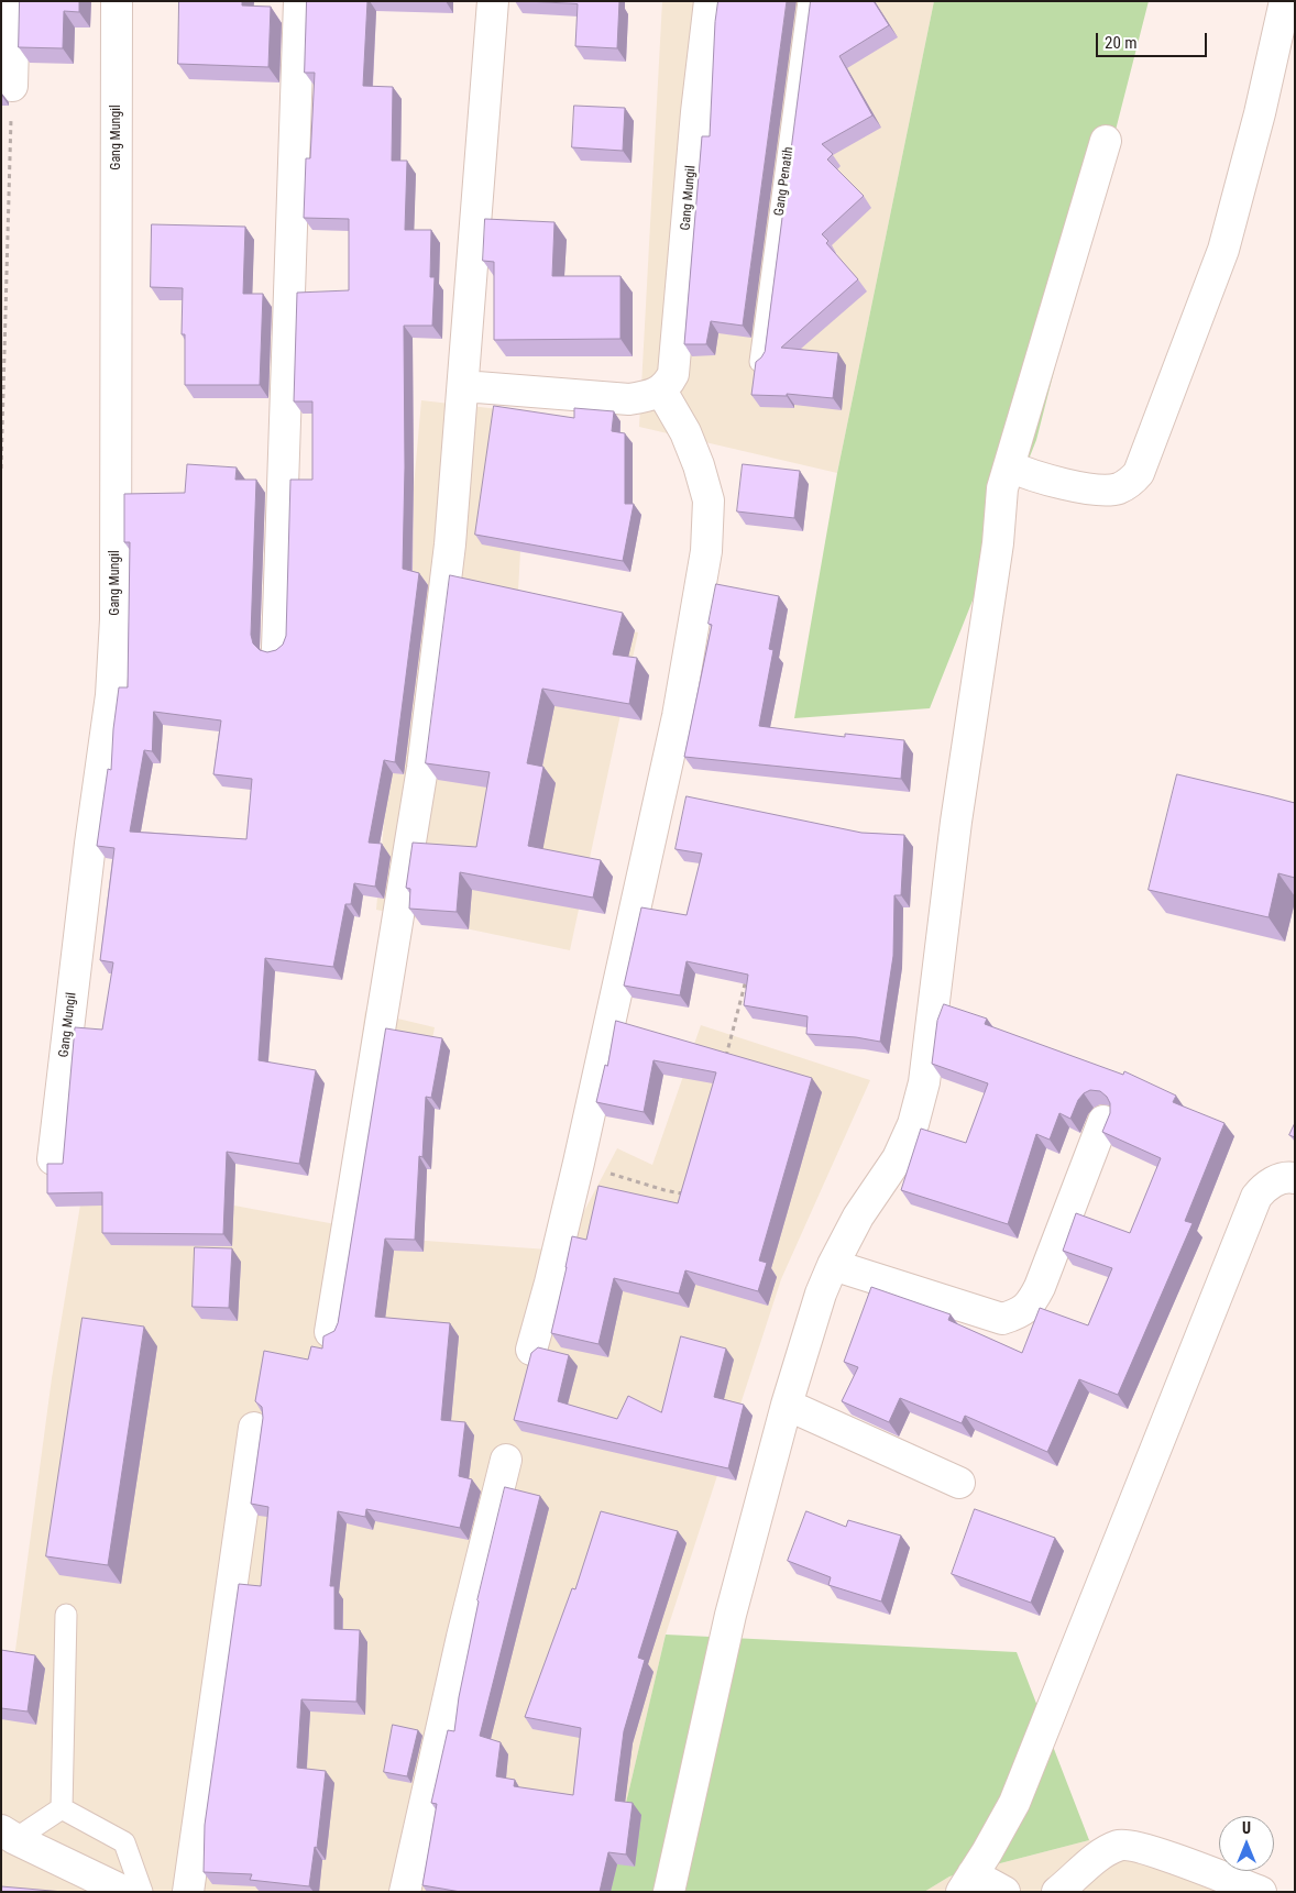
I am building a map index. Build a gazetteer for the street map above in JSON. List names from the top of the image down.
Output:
{
  "streets": {
    "street": ["Gang Mungil"],
    "lane": ["Gang Penatih"]
  },
  "scale_bar": "20 m",
  "north": "top"
}
